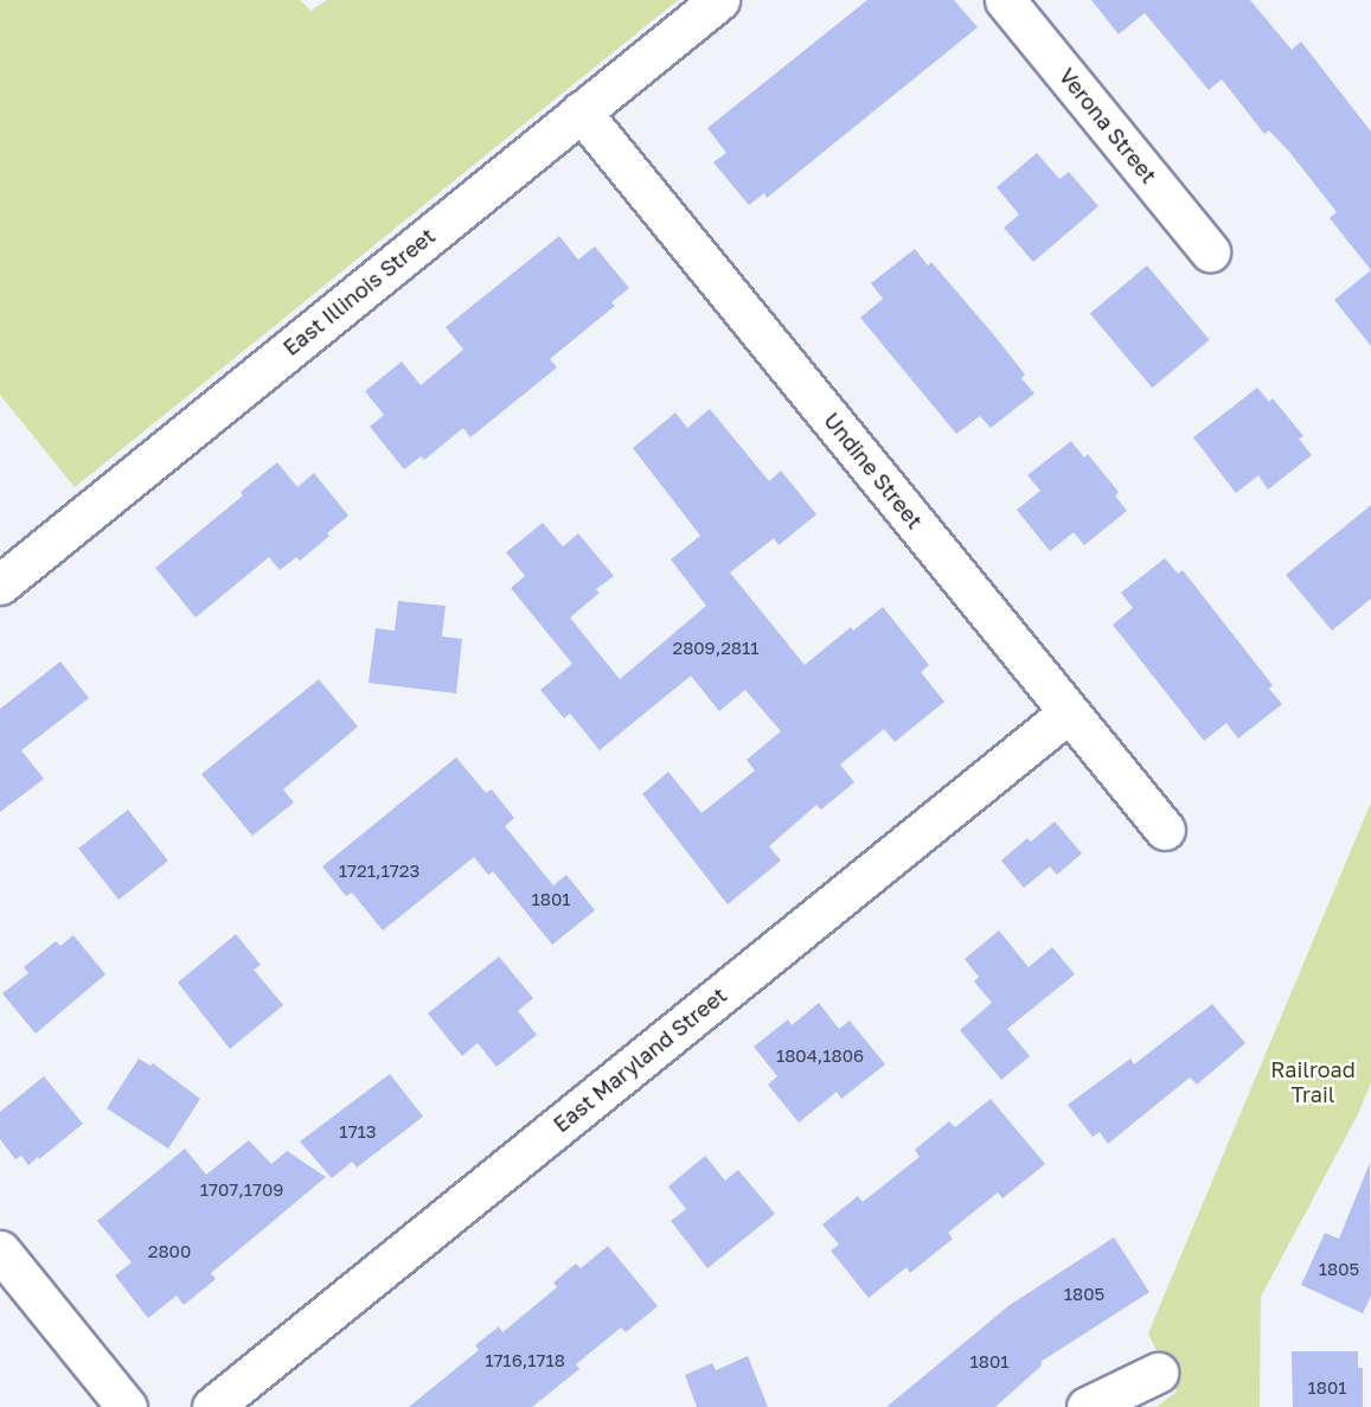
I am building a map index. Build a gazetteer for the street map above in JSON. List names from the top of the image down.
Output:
{
  "streets": {
    "street": [
      "Verona Street",
      "East Illinois Street",
      "Undine Street",
      "East Maryland Street"
    ]
  },
  "crossings": [
    ["East Illinois Street", "Undine Street"],
    ["Undine Street", "East Maryland Street"]
  ],
  "parks": ["Railroad Trail"],
  "house_numbers": [
    "2809,2811",
    "1721,1723",
    "1801",
    "1804,1806",
    "1713",
    "1707,1709",
    "2800",
    "1805",
    "1805",
    "1716,1718",
    "1801",
    "1801"
  ]
}
